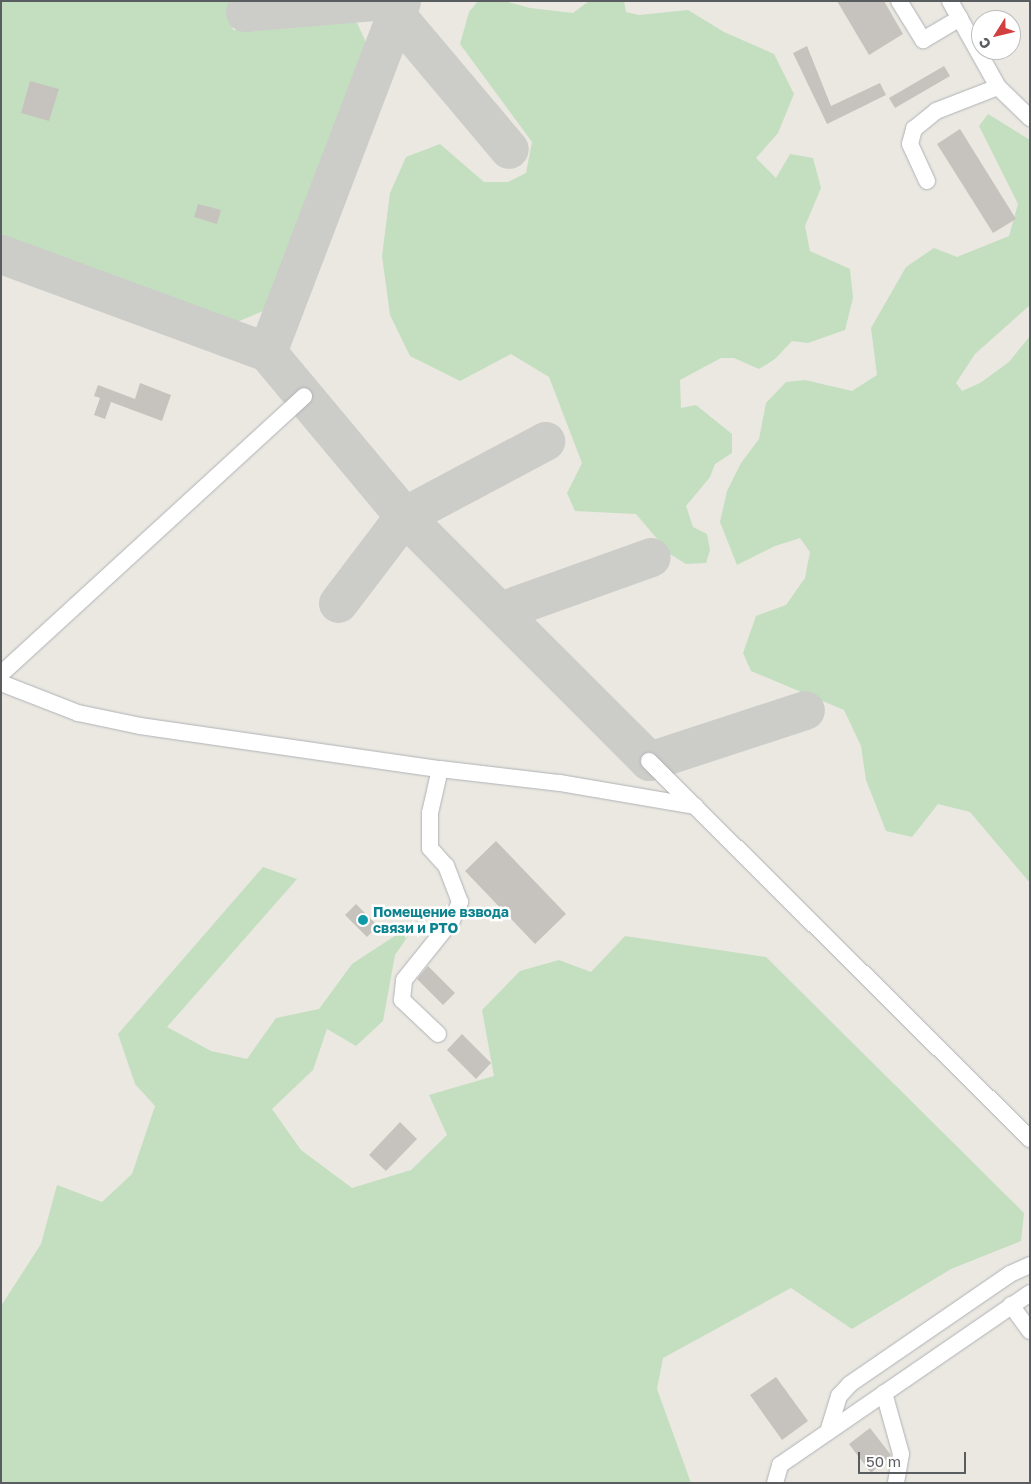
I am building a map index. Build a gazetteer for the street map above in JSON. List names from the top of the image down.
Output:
{
  "places": ["Помещение взвода связи и РТО"],
  "scale_bar": "50 m",
  "north": "bottom left"
}
